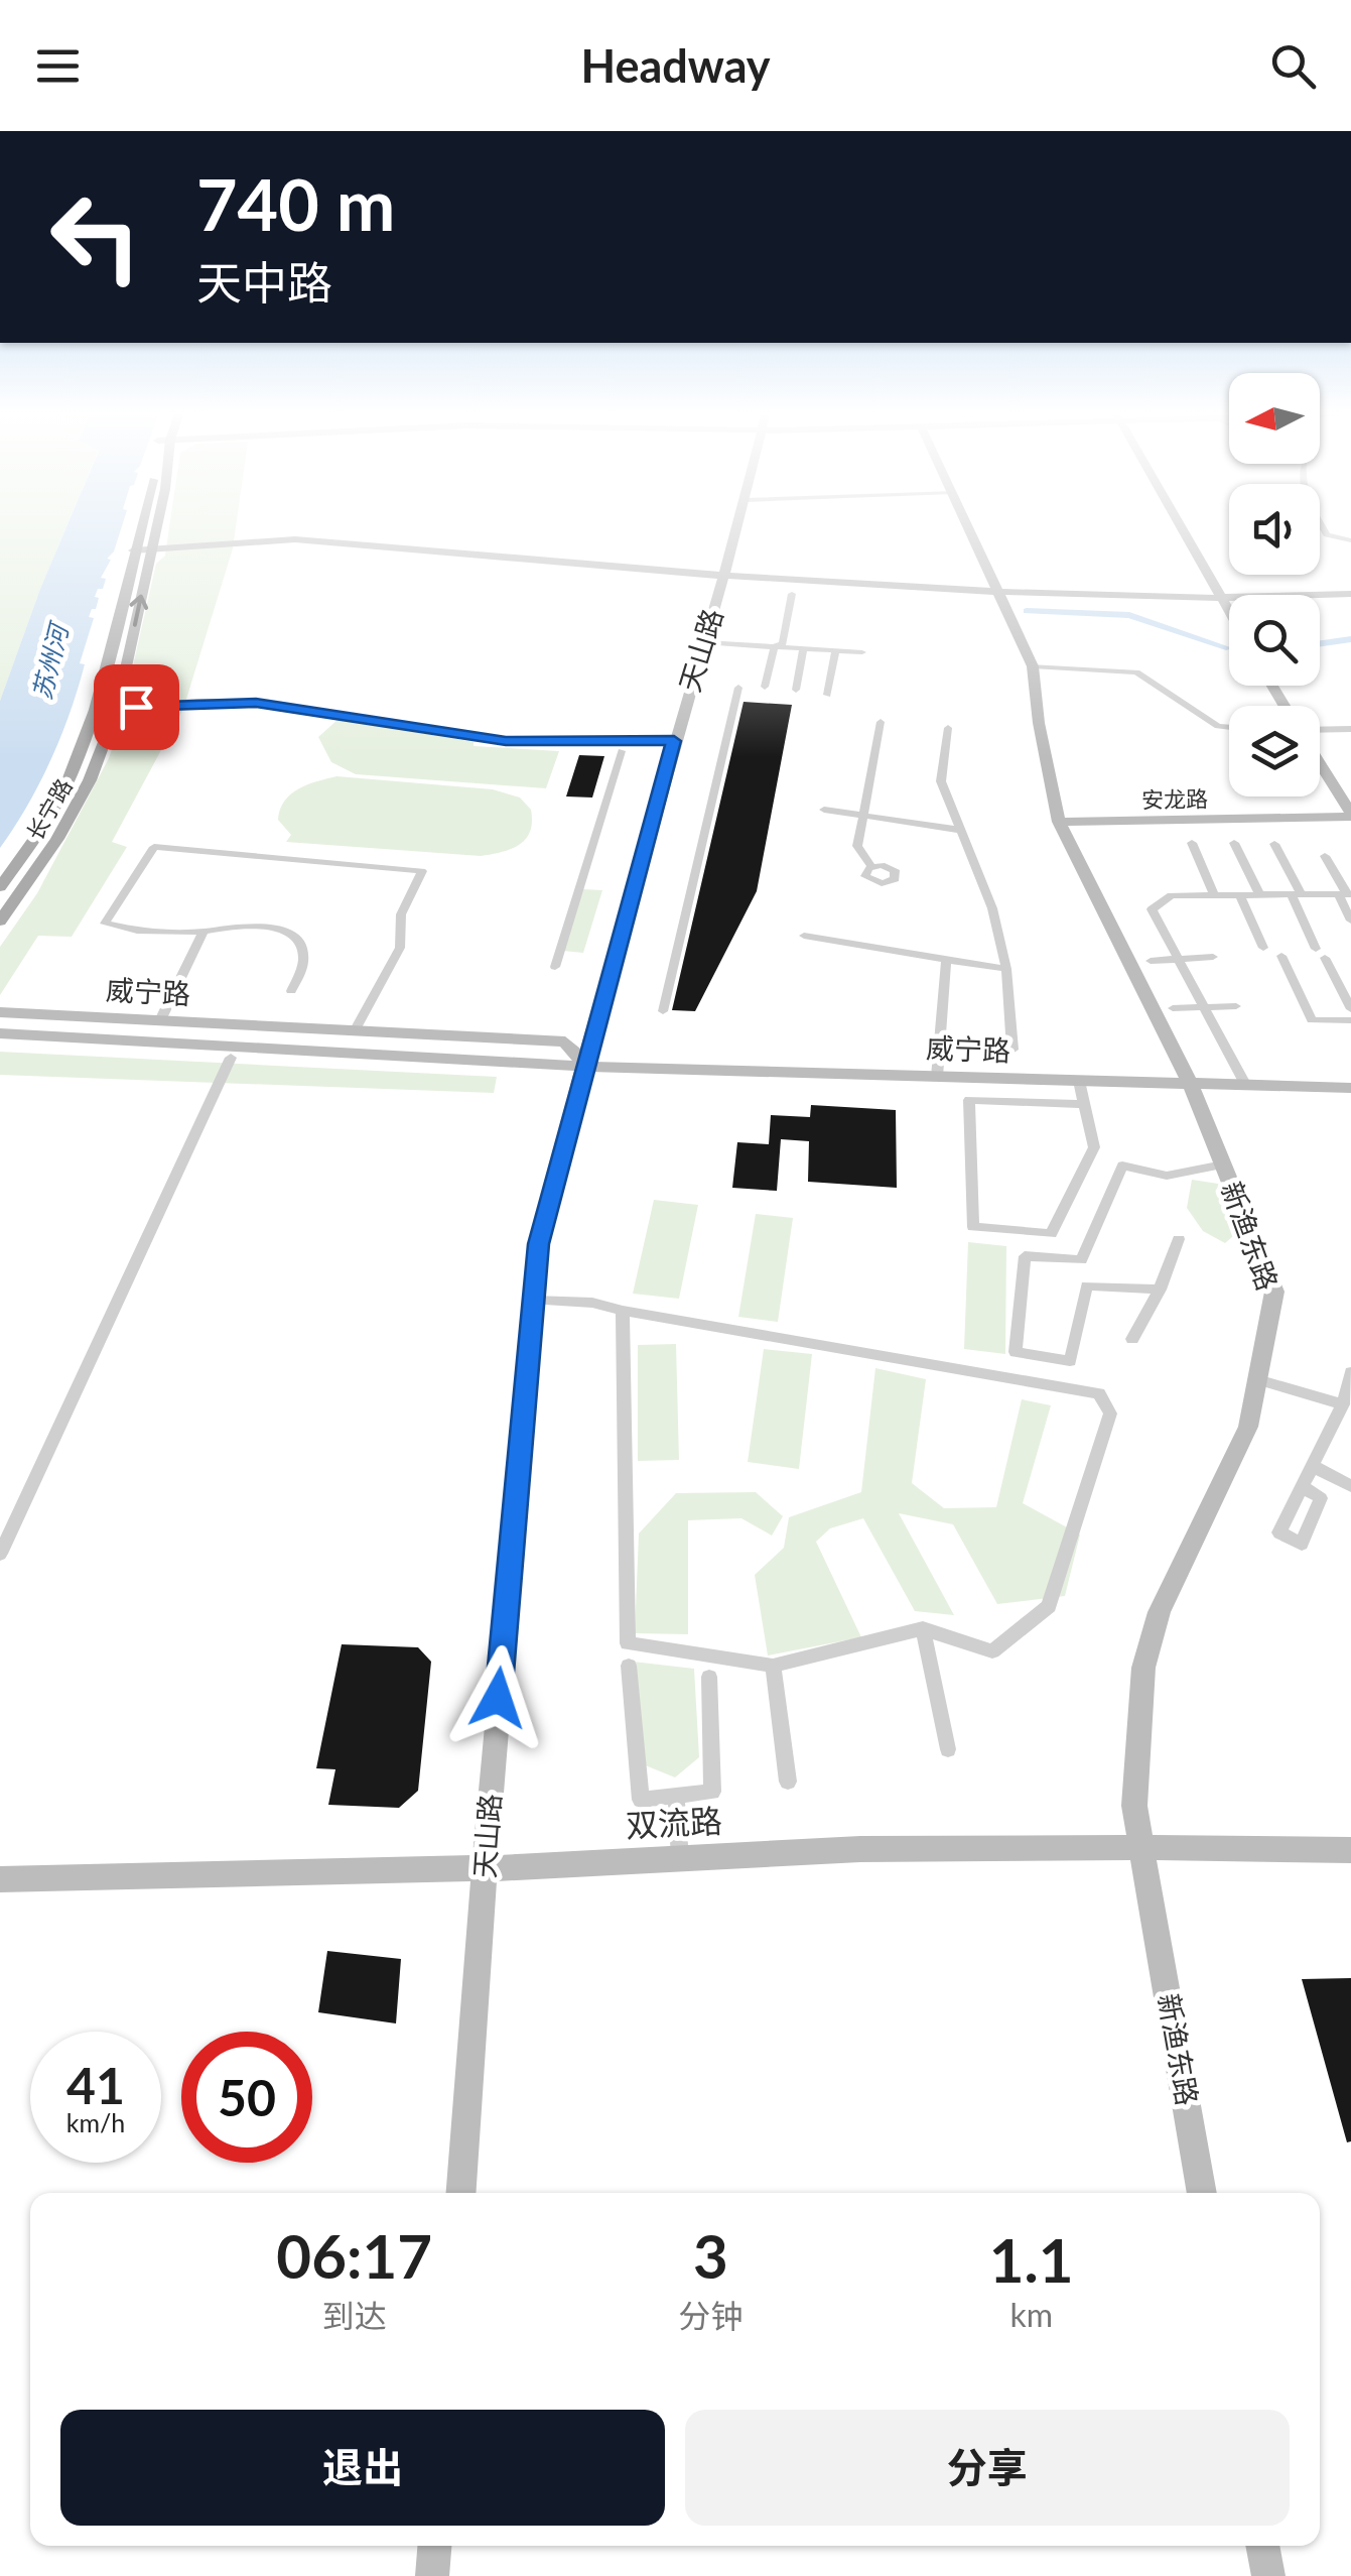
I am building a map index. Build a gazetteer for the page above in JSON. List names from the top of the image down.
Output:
{
  "streets": {
    "main road": ["长宁路"],
    "street": [
      "天山路",
      "安龙路",
      "威宁路",
      "新渔东路",
      "双流路"
    ]
  },
  "crossings": [
    ["天山路", "威宁路"],
    ["天山路", "双流路"],
    ["安龙路", "新渔东路"],
    ["威宁路", "新渔东路"],
    ["新渔东路", "双流路"]
  ],
  "water": ["苏州河"],
  "north": "left",
  "page": {
    "header": "Headway",
    "turn": ["740 m", "天中路"],
    "speed": "41 km/h",
    "limit": "50",
    "eta": [
      "06:17",
      "到达",
      "3",
      "分钟",
      "1.1",
      "km"
    ],
    "buttons": ["退出", "分享"]
  }
}
